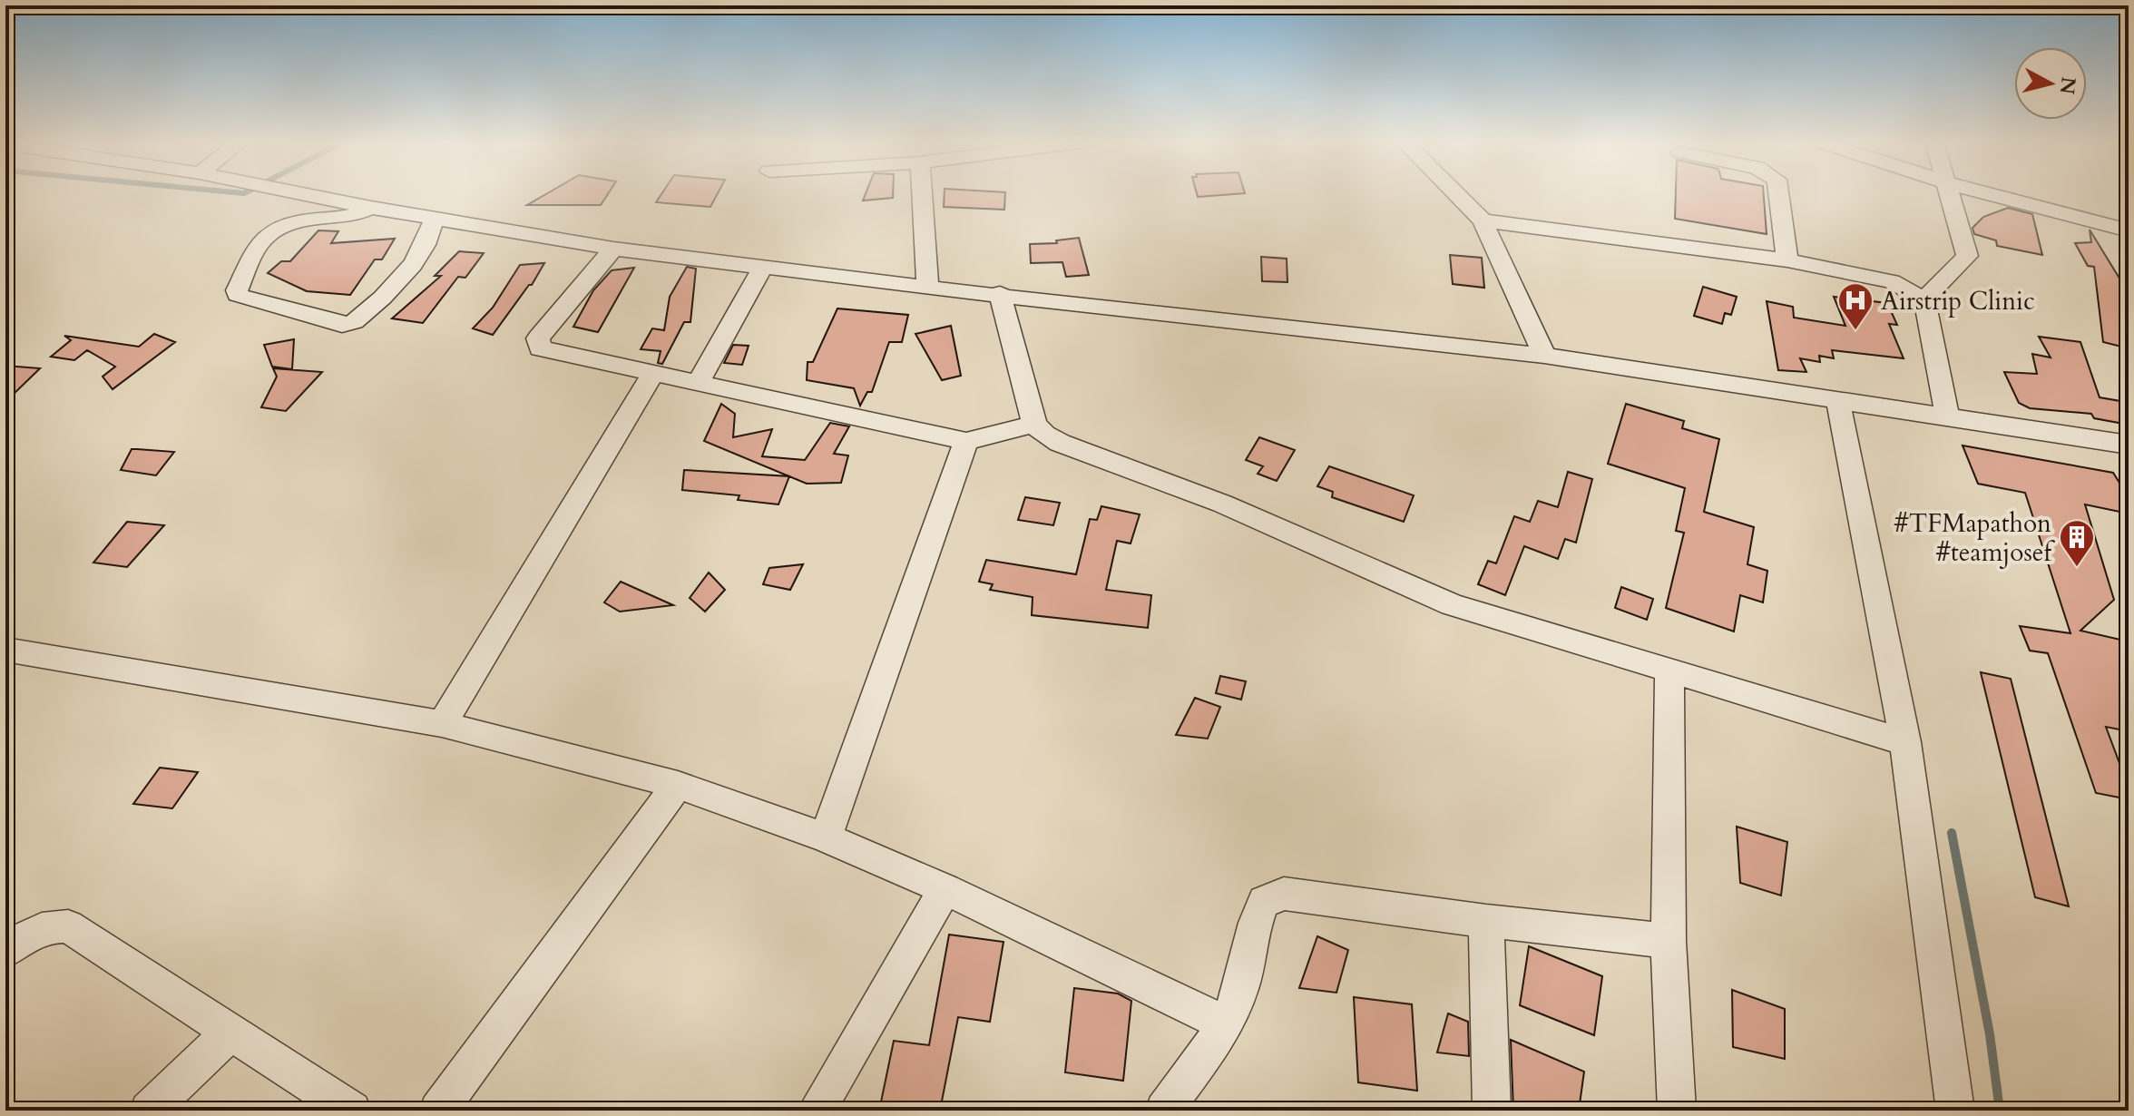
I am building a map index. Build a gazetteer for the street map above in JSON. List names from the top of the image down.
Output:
{
  "places": {
    "hospital": ["Airstrip Clinic"],
    "building": ["#TFMapathon #teamjosef"]
  },
  "north": "right"
}
